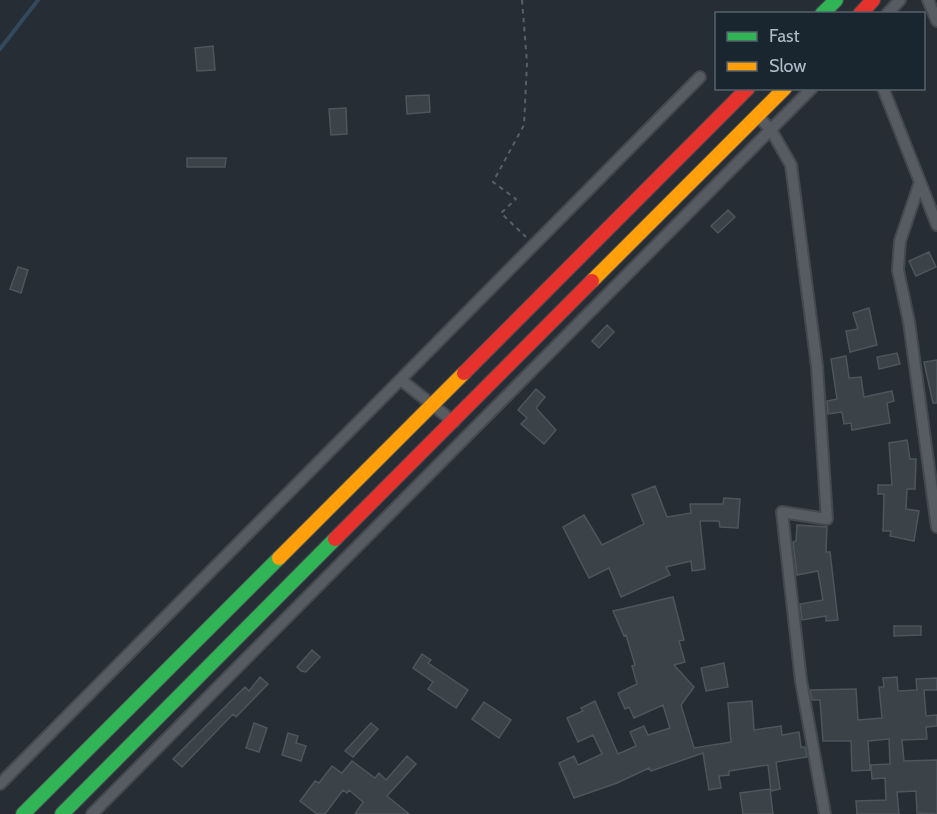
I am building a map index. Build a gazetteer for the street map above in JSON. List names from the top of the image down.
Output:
{
  "legend": ["Fast", "Slow"]
}
